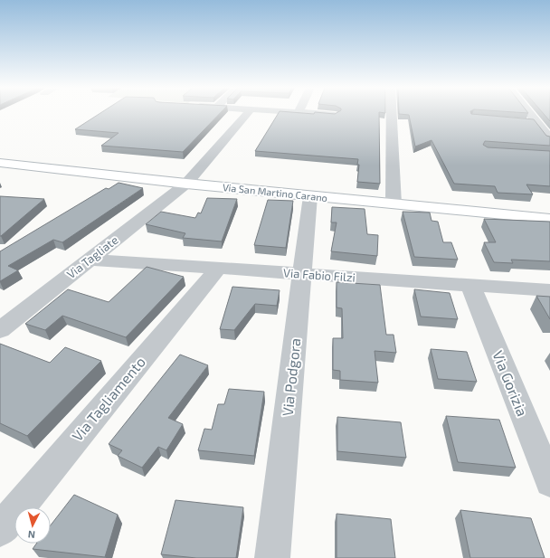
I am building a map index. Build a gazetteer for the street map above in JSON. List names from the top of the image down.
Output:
{
  "streets": {
    "street": [
      "Via San Martino Carano",
      "Via Tagliate",
      "Via Fabio Filzi",
      "Via Podgora",
      "Via Gorizia",
      "Via Tagliamento"
    ]
  },
  "crossings": [
    ["Via San Martino Carano", "Via Tagliate"],
    ["Via San Martino Carano", "Via Podgora"],
    ["Via Tagliate", "Via Fabio Filzi"],
    ["Via Fabio Filzi", "Via Podgora"],
    ["Via Fabio Filzi", "Via Gorizia"],
    ["Via Fabio Filzi", "Via Tagliamento"]
  ],
  "north": "bottom"
}
